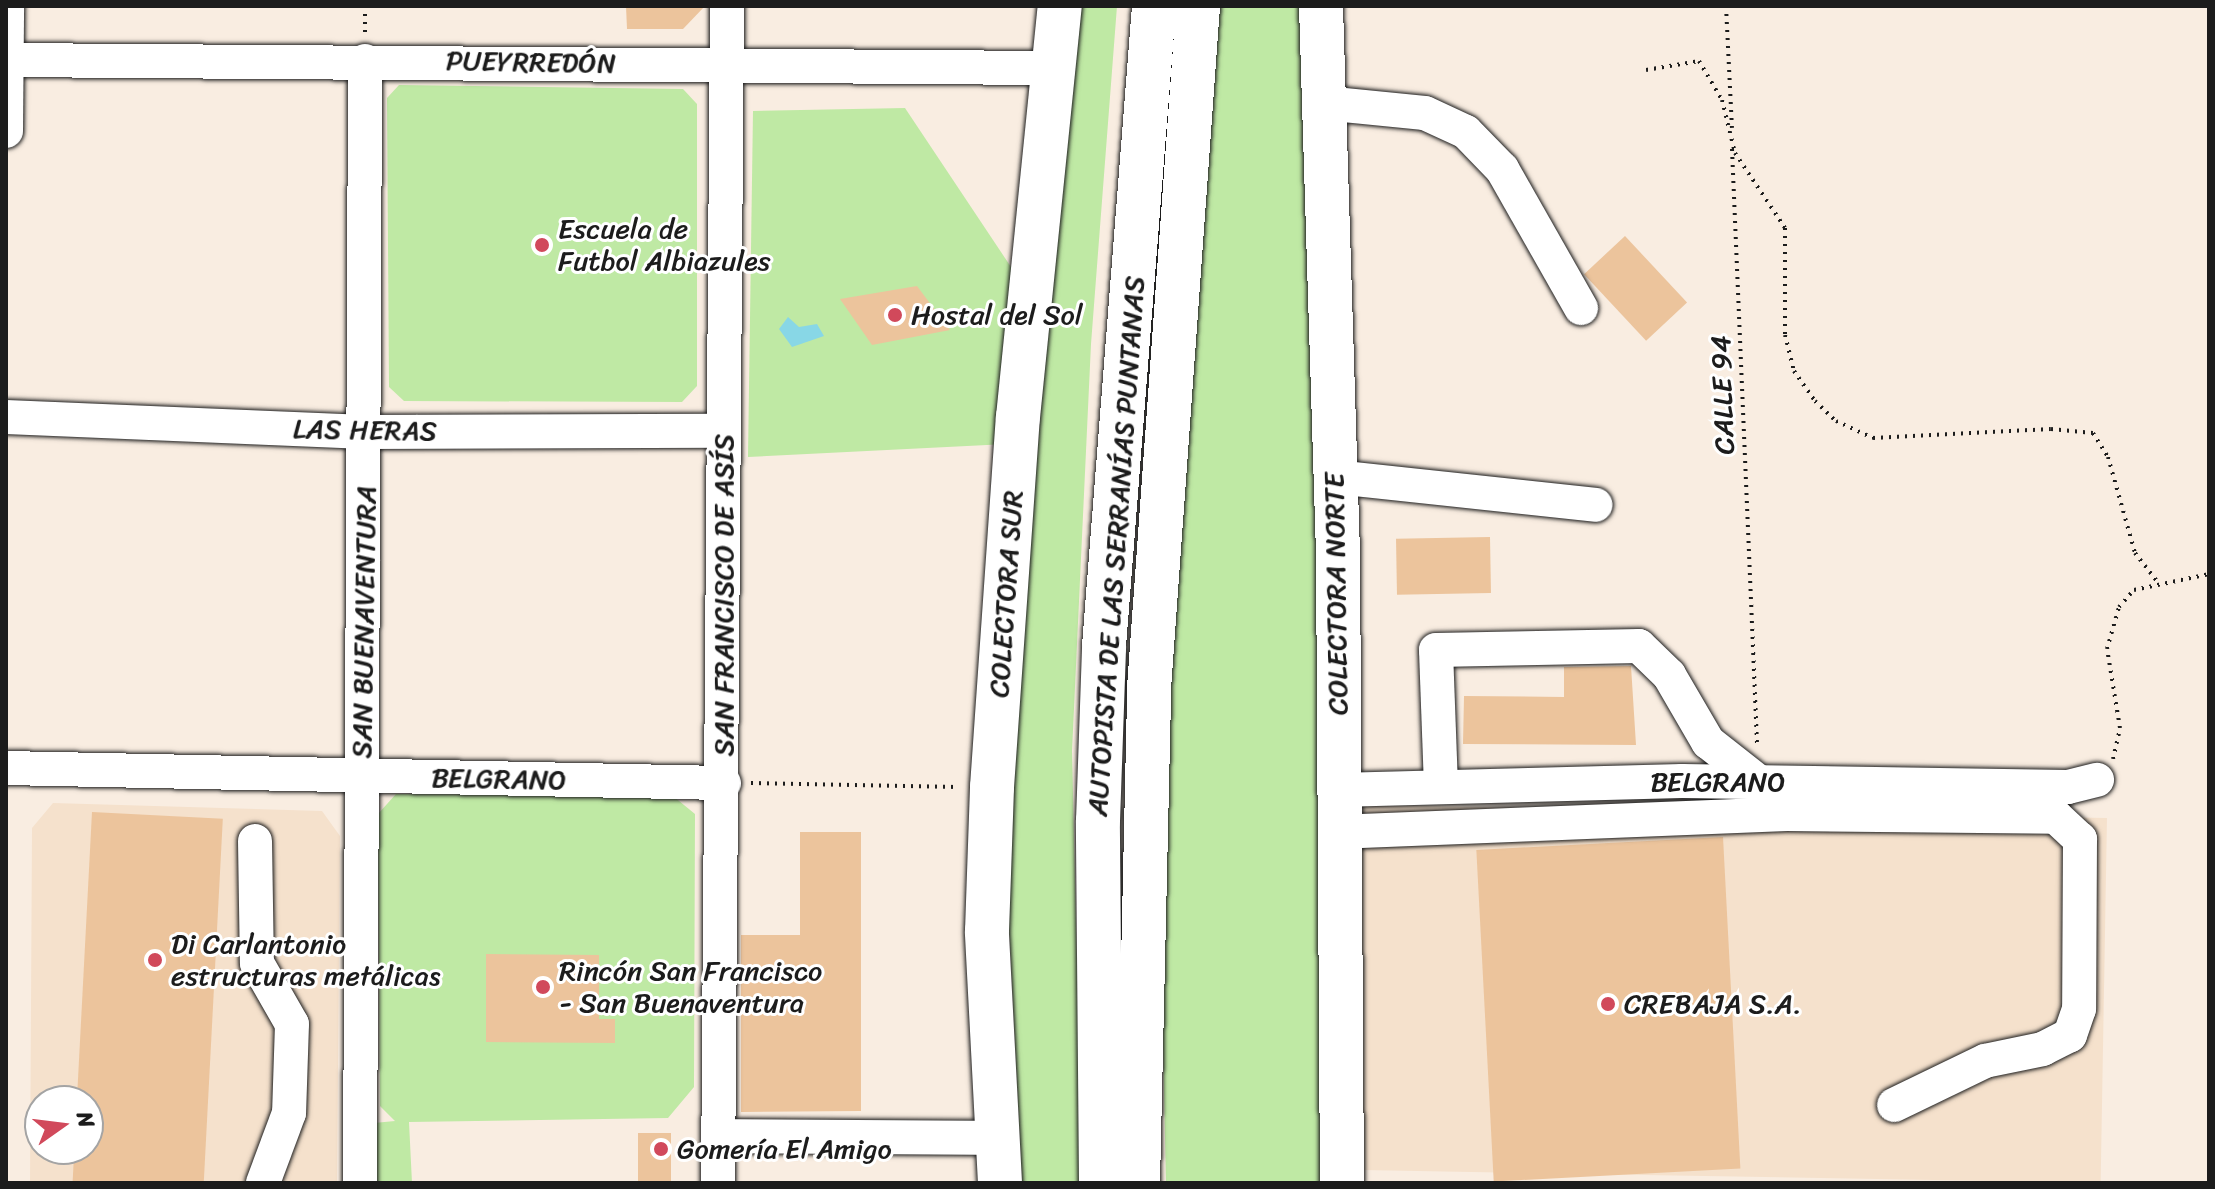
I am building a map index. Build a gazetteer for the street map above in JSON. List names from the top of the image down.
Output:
{
  "streets": {
    "main road": ["AUTOPISTA DE LAS SERRANÍAS PUNTANAS", "COLECTORA SUR", "COLECTORA NORTE"],
    "street": [
      "PUEYRREDÓN",
      "LAS HERAS",
      "SAN FRANCISCO DE ASÍS",
      "SAN BUENAVENTURA",
      "BELGRANO"
    ],
    "path": ["CALLE 94"]
  },
  "crossings": [
    ["PUEYRREDÓN", "COLECTORA SUR"],
    ["PUEYRREDÓN", "SAN FRANCISCO DE ASÍS"],
    ["PUEYRREDÓN", "SAN BUENAVENTURA"],
    ["CALLE 94", "BELGRANO"],
    ["LAS HERAS", "SAN FRANCISCO DE ASÍS"],
    ["LAS HERAS", "SAN BUENAVENTURA"],
    ["COLECTORA NORTE", "BELGRANO"],
    ["SAN FRANCISCO DE ASÍS", "BELGRANO"],
    ["SAN BUENAVENTURA", "BELGRANO"]
  ],
  "places": [
    "Escuela de Futbol Albiazules",
    "Hostal del Sol",
    "Di Carlantonio estructuras metálicas",
    "Rincón San Francisco - San Buenaventura",
    "CREBAJA S.A.",
    "Gomería El Amigo"
  ],
  "north": "right"
}
